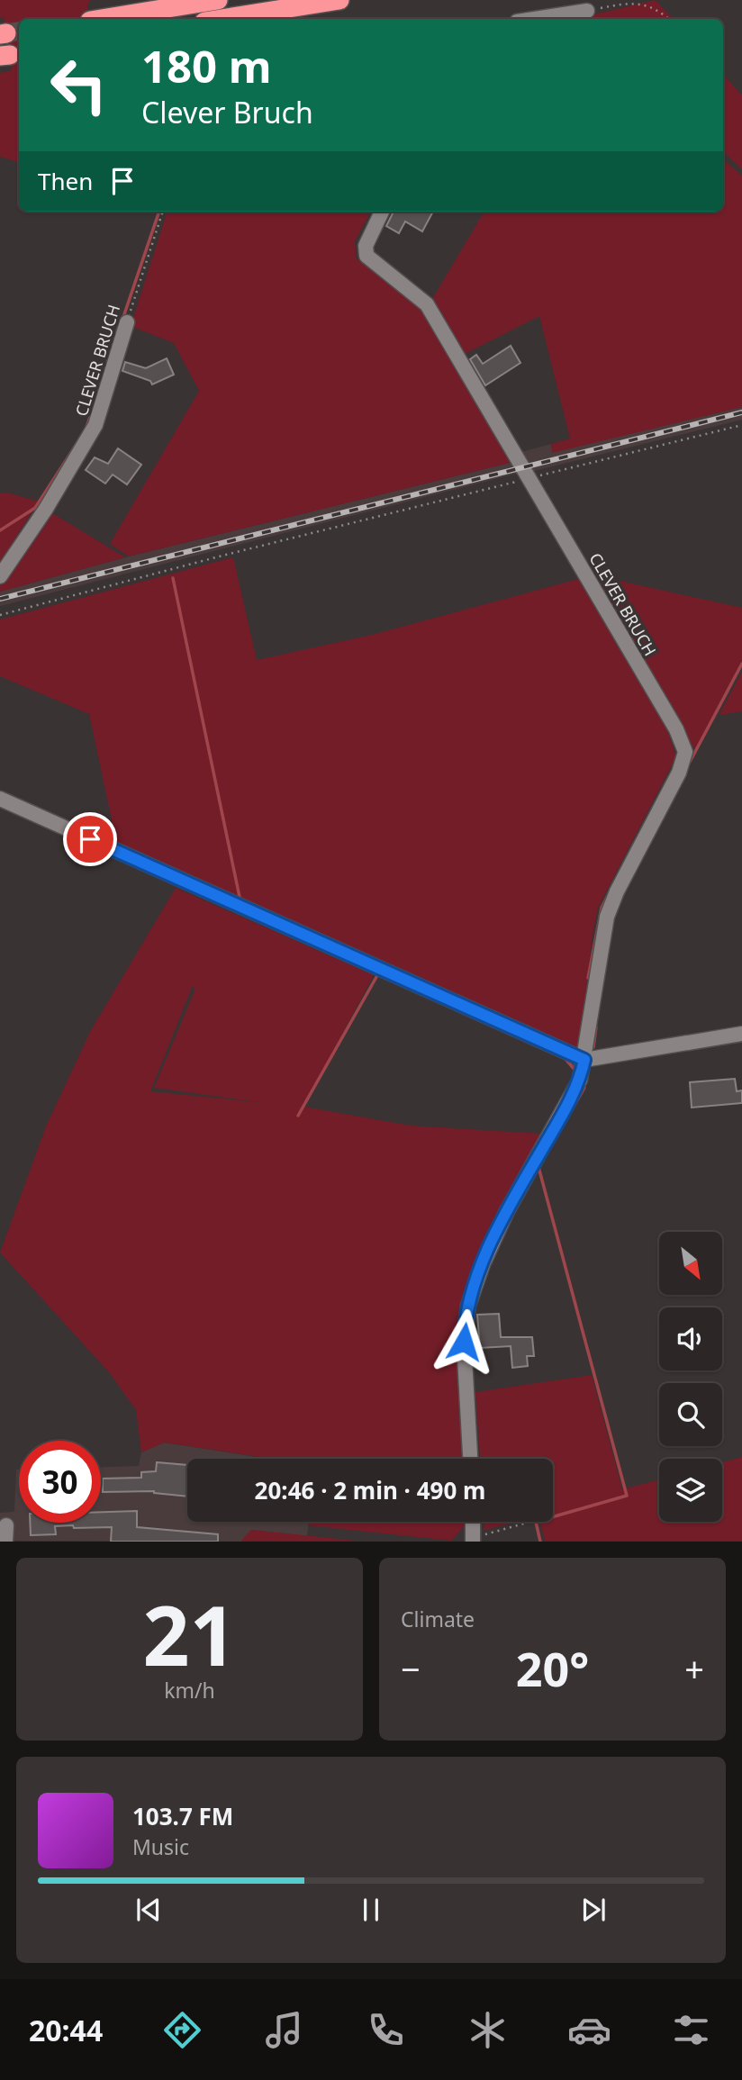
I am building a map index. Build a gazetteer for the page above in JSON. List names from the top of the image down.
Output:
{
  "streets": {
    "street": ["CLEVER BRUCH"]
  },
  "north": "bottom right",
  "page": {
    "turn": ["180 m", "Clever Bruch"],
    "then": "Then",
    "limit": "30",
    "trip": "20:46 · 2 min · 490 m",
    "tile": [
      ["21", "km/h"],
      "Climate"
    ],
    "heat": ["−", "20°", "+"],
    "song": ["103.7 FM", "Music"],
    "tabs": "20:44"
  }
}
